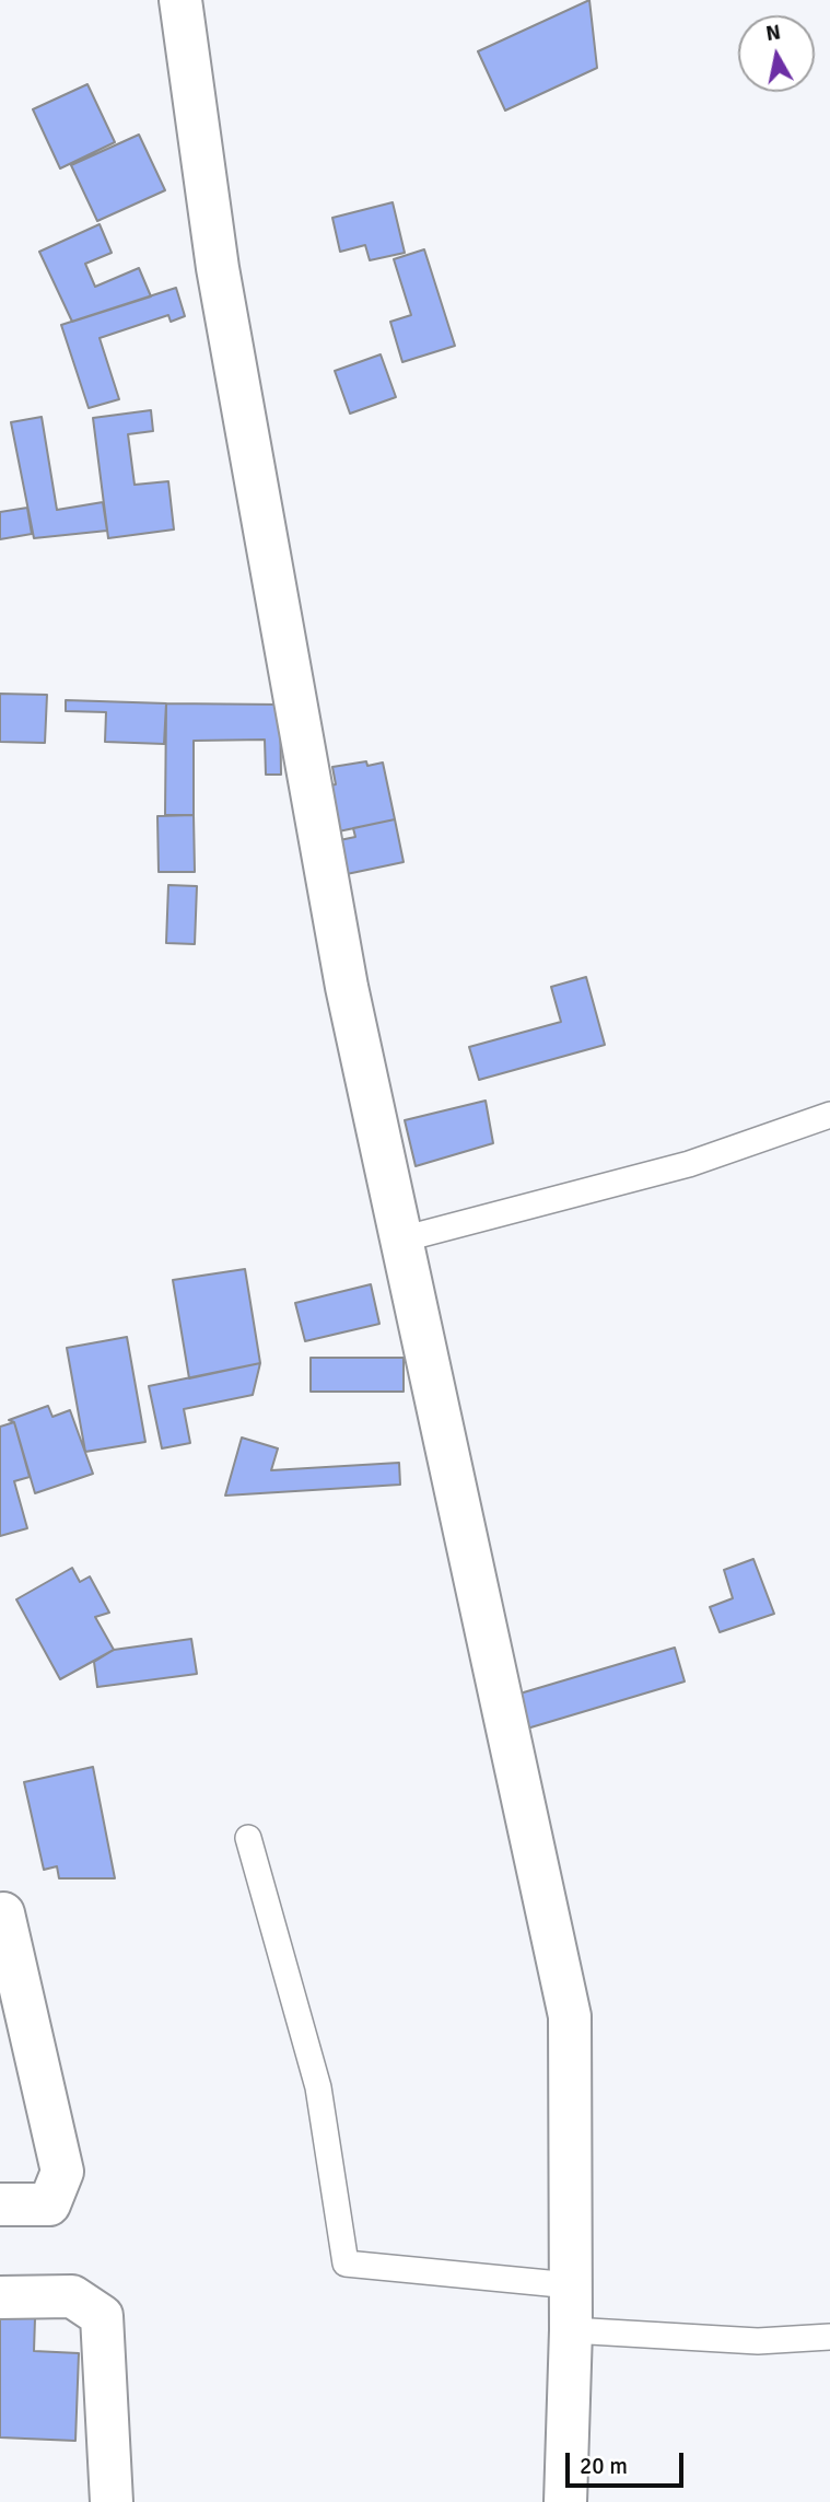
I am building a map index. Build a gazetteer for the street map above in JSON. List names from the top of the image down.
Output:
{
  "scale_bar": "20 m",
  "north": "top"
}
